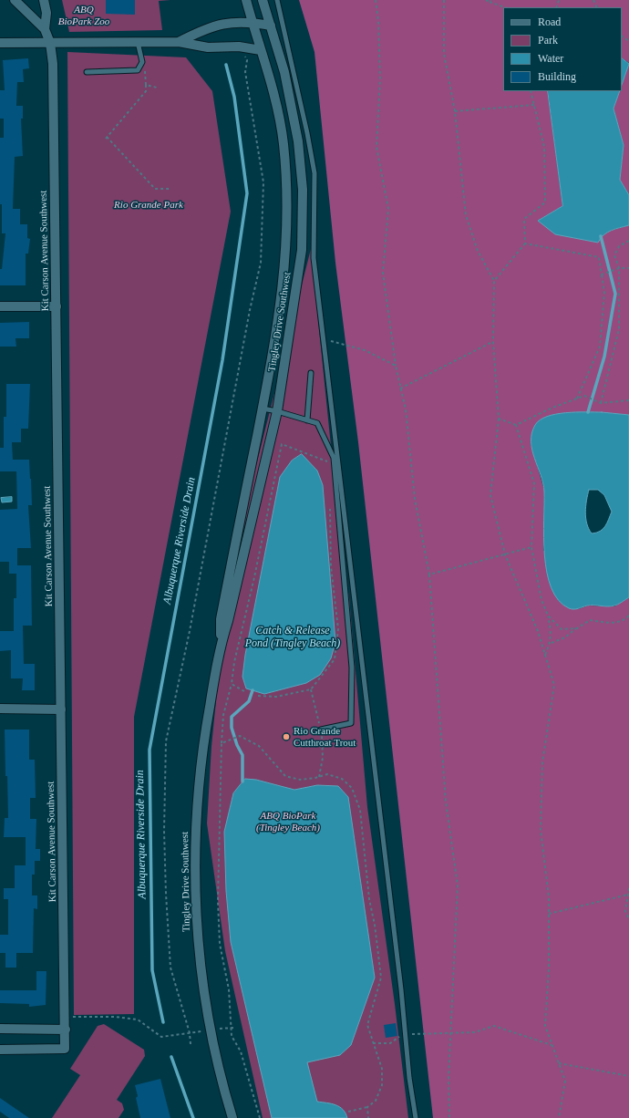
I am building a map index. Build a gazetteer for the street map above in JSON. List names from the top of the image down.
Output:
{
  "streets": {
    "street": ["Kit Carson Avenue Southwest", "Tingley Drive Southwest"]
  },
  "water": ["Albuquerque Riverside Drain", "Catch & Release Pond (Tingley Beach)"],
  "parks": ["ABQ BioPark Zoo", "Rio Grande Park", "ABQ BioPark (Tingley Beach)"],
  "places": ["Rio Grande Cutthroat Trout"],
  "legend": [
    "Road",
    "Park",
    "Water",
    "Building"
  ]
}
